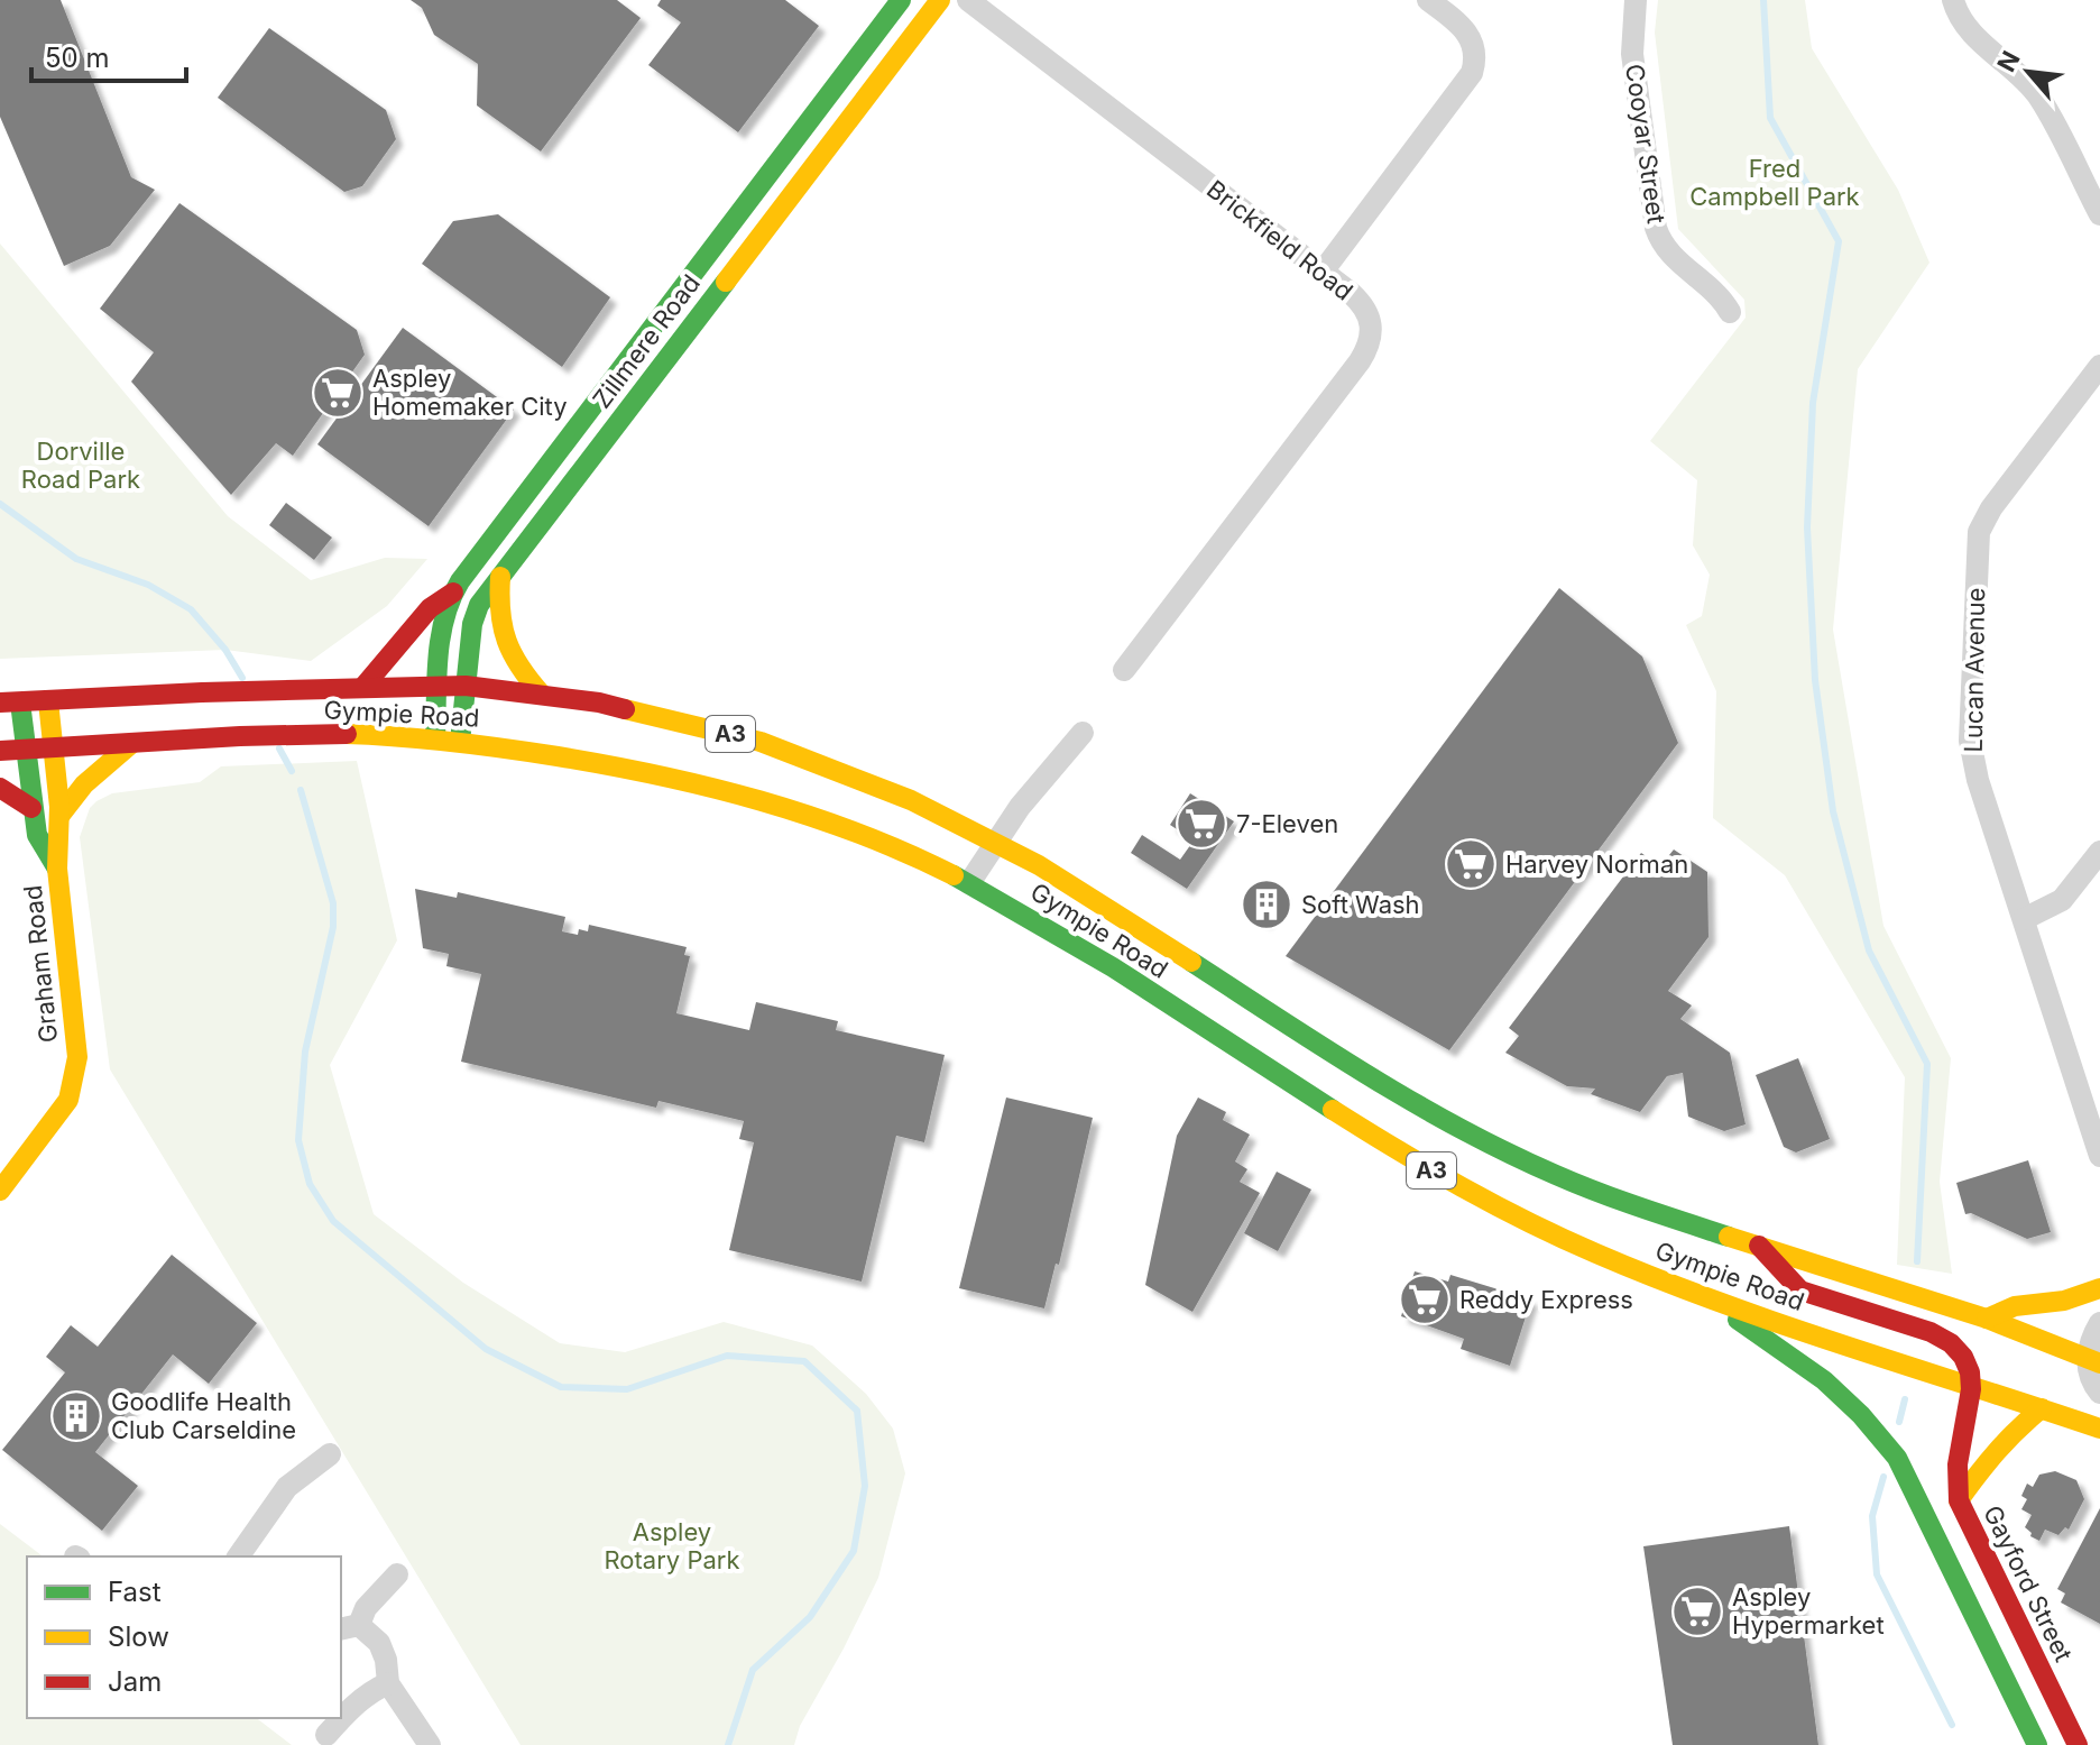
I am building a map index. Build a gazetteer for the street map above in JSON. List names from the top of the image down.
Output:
{
  "streets": {
    "main road": [
      "Zillmere Road",
      "Gympie Road",
      "A3",
      "Graham Road",
      "Gayford Street"
    ],
    "street": ["Cooyar Street", "Brickfield Road", "Lucan Avenue"]
  },
  "crossings": [
    ["Zillmere Road", "Gympie Road"],
    ["Gympie Road", "Graham Road"],
    ["Gympie Road", "Gayford Street"]
  ],
  "parks": ["Fred Campbell Park", "Dorville Road Park", "Aspley Rotary Park"],
  "places": {
    "supermarket": [
      "Aspley Homemaker City",
      "7-Eleven",
      "Harvey Norman",
      "Reddy Express",
      "Aspley Hypermarket"
    ],
    "building": ["Soft Wash", "Goodlife Health Club Carseldine"]
  },
  "legend": ["Fast", "Slow", "Jam"],
  "scale_bar": "50 m",
  "north": "top left"
}
